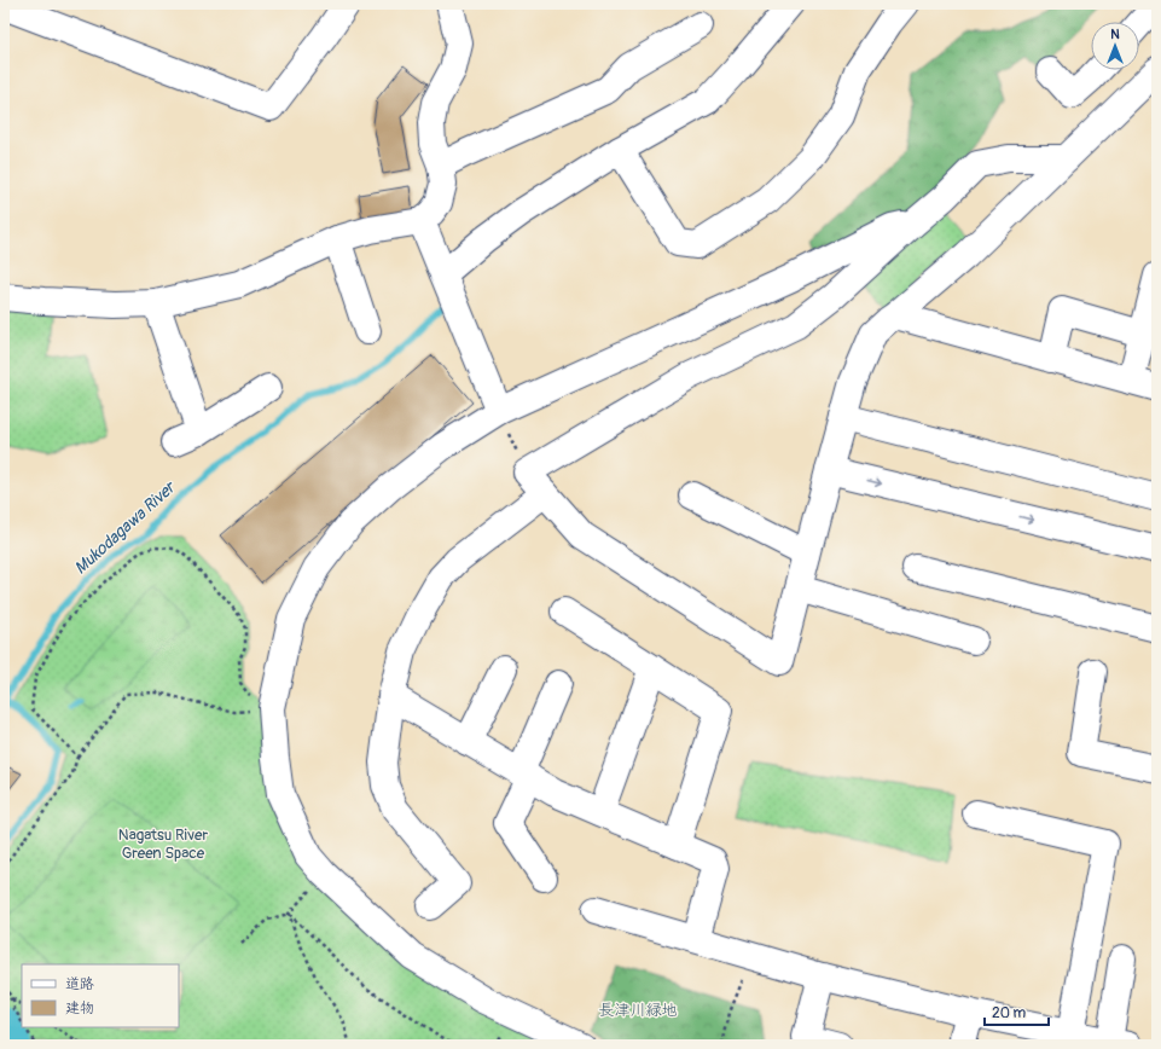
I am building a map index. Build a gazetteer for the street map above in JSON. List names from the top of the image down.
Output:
{
  "water": ["Mukodagawa River"],
  "parks": ["Nagatsu River Green Space", "長津川緑地"],
  "legend": ["道路", "建物"],
  "scale_bar": "20 m",
  "north": "top"
}
